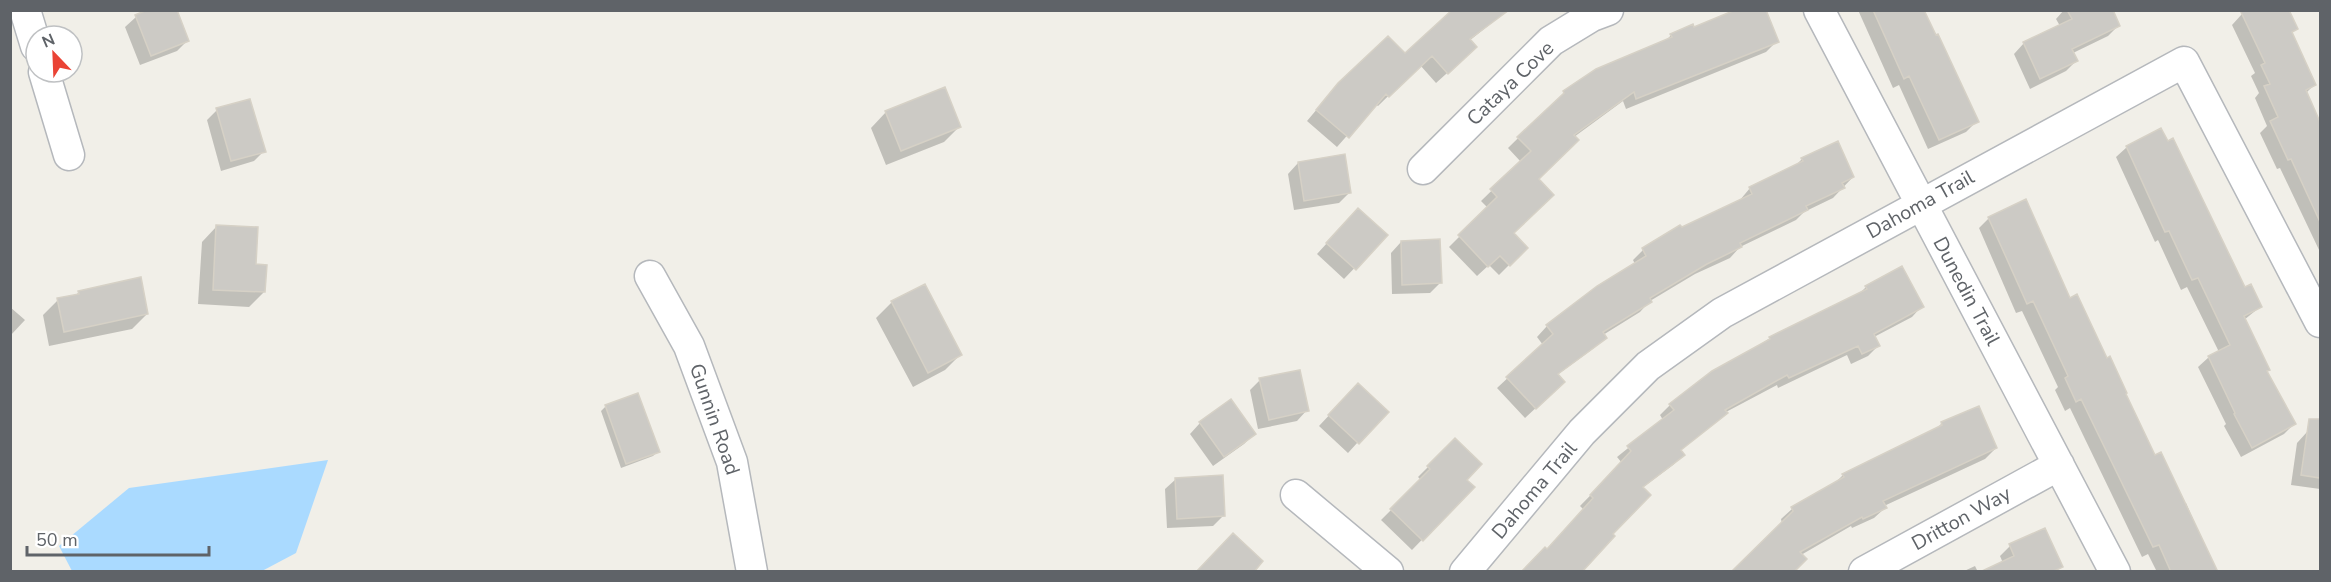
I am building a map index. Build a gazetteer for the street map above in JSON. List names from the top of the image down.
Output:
{
  "streets": {
    "street": [
      "Cataya Cove",
      "Dahoma Trail",
      "Dunedin Trail",
      "Gunnin Road",
      "Dritton Way"
    ]
  },
  "crossings": [
    ["Dahoma Trail", "Dunedin Trail"],
    ["Dunedin Trail", "Dritton Way"]
  ],
  "scale_bar": "50 m",
  "north": "top left"
}
